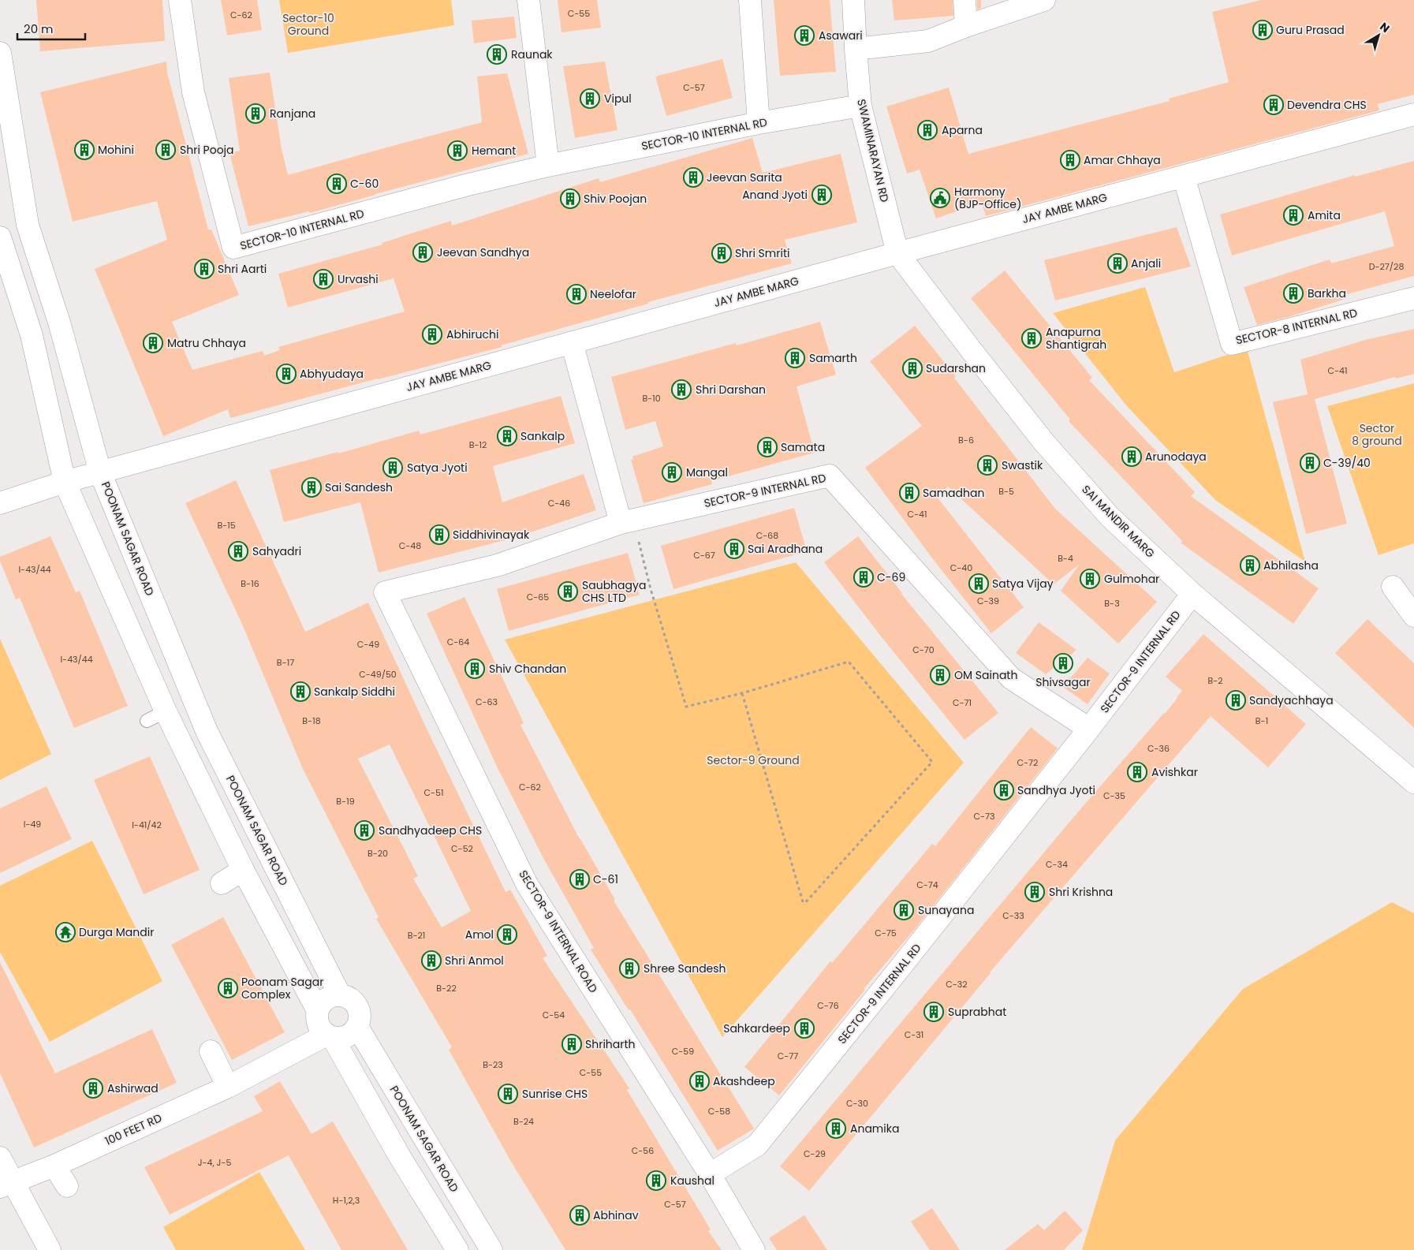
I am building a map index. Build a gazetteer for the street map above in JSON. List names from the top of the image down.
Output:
{
  "streets": {
    "street": [
      "SECTOR-10 INTERNAL RD",
      "SWAMINARAYAN RD",
      "JAY AMBE MARG",
      "SECTOR-8 INTERNAL RD",
      "SECTOR-9 INTERNAL RD",
      "SAI MANDIR MARG",
      "POONAM SAGAR ROAD",
      "SECTOR-9 INTERNAL ROAD",
      "100 FEET RD"
    ]
  },
  "crossings": [
    ["SECTOR-10 INTERNAL RD", "SWAMINARAYAN RD"],
    ["SWAMINARAYAN RD", "JAY AMBE MARG"],
    ["SWAMINARAYAN RD", "SAI MANDIR MARG"],
    ["JAY AMBE MARG", "SECTOR-8 INTERNAL RD"],
    ["JAY AMBE MARG", "SAI MANDIR MARG"],
    ["JAY AMBE MARG", "POONAM SAGAR ROAD"],
    ["SECTOR-9 INTERNAL RD", "SAI MANDIR MARG"],
    ["SECTOR-9 INTERNAL RD", "SECTOR-9 INTERNAL ROAD"],
    ["POONAM SAGAR ROAD", "100 FEET RD"]
  ],
  "parks": ["Sector-10 Ground", "Sector 8 ground", "Sector-9 Ground"],
  "places": {
    "building": [
      "Guru Prasad",
      "Asawari",
      "Raunak",
      "Vipul",
      "Devendra CHS",
      "Ranjana",
      "Aparna",
      "Mohini",
      "Shri Pooja",
      "Hemant",
      "Amar Chhaya",
      "Jeevan Sarita",
      "C-60",
      "Anand Jyoti",
      "Shiv Poojan",
      "Amita",
      "Jeevan Sandhya",
      "Shri Smriti",
      "Anjali",
      "Shri Aarti",
      "Urvashi",
      "Barkha",
      "Neelofar",
      "Abhiruchi",
      "Anapurna Shantigrah",
      "Matru Chhaya",
      "Samarth",
      "Sudarshan",
      "Abhyudaya",
      "Shri Darshan",
      "Sankalp",
      "Samata",
      "Arunodaya",
      "C-39/40",
      "Swastik",
      "Satya Jyoti",
      "Mangal",
      "Sai Sandesh",
      "Samadhan",
      "Siddhivinayak",
      "Sai Aradhana",
      "Sahyadri",
      "Abhilasha",
      "C-69",
      "Gulmohar",
      "Satya Vijay",
      "Saubhagya CHS LTD",
      "Shivsagar",
      "Shiv Chandan",
      "OM Sainath",
      "Sankalp Siddhi",
      "Sandyachhaya",
      "Avishkar",
      "Sandhya Jyoti",
      "Sandhyadeep CHS",
      "C-61",
      "Shri Krishna",
      "Sunayana",
      "Amol",
      "Shri Anmol",
      "Shree Sandesh",
      "Poonam Sagar Complex",
      "Suprabhat",
      "Sahkardeep",
      "Shriharth",
      "Akashdeep",
      "Ashirwad",
      "Sunrise CHS",
      "Anamika",
      "Kaushal",
      "Abhinav"
    ],
    "public building": ["Harmony (BJP-Office)"],
    "temple": ["Durga Mandir"]
  },
  "house_numbers": [
    "C-55",
    "C-62",
    "C-57",
    "D-27/28",
    "C-41",
    "B-10",
    "B-6",
    "B-12",
    "B-5",
    "C-46",
    "C-41",
    "B-15",
    "C-68",
    "C-48",
    "C-67",
    "B-4",
    "C-40",
    "I-43/44",
    "B-16",
    "C-65",
    "C-39",
    "B-3",
    "C-64",
    "C-49",
    "C-70",
    "I-43/44",
    "B-17",
    "C-49/50",
    "B-2",
    "C-63",
    "C-71",
    "B-18",
    "B-1",
    "C-36",
    "C-72",
    "C-62",
    "C-51",
    "C-35",
    "B-19",
    "C-73",
    "I-49",
    "I-41/42",
    "C-52",
    "B-20",
    "C-34",
    "C-74",
    "C-33",
    "C-75",
    "B-21",
    "C-32",
    "B-22",
    "C-76",
    "C-54",
    "C-31",
    "C-59",
    "C-77",
    "B-23",
    "C-55",
    "C-30",
    "C-58",
    "B-24",
    "C-56",
    "C-29",
    "J-4, J-5",
    "H-1,2,3",
    "C-57"
  ],
  "scale_bar": "20 m",
  "north": "top right"
}
